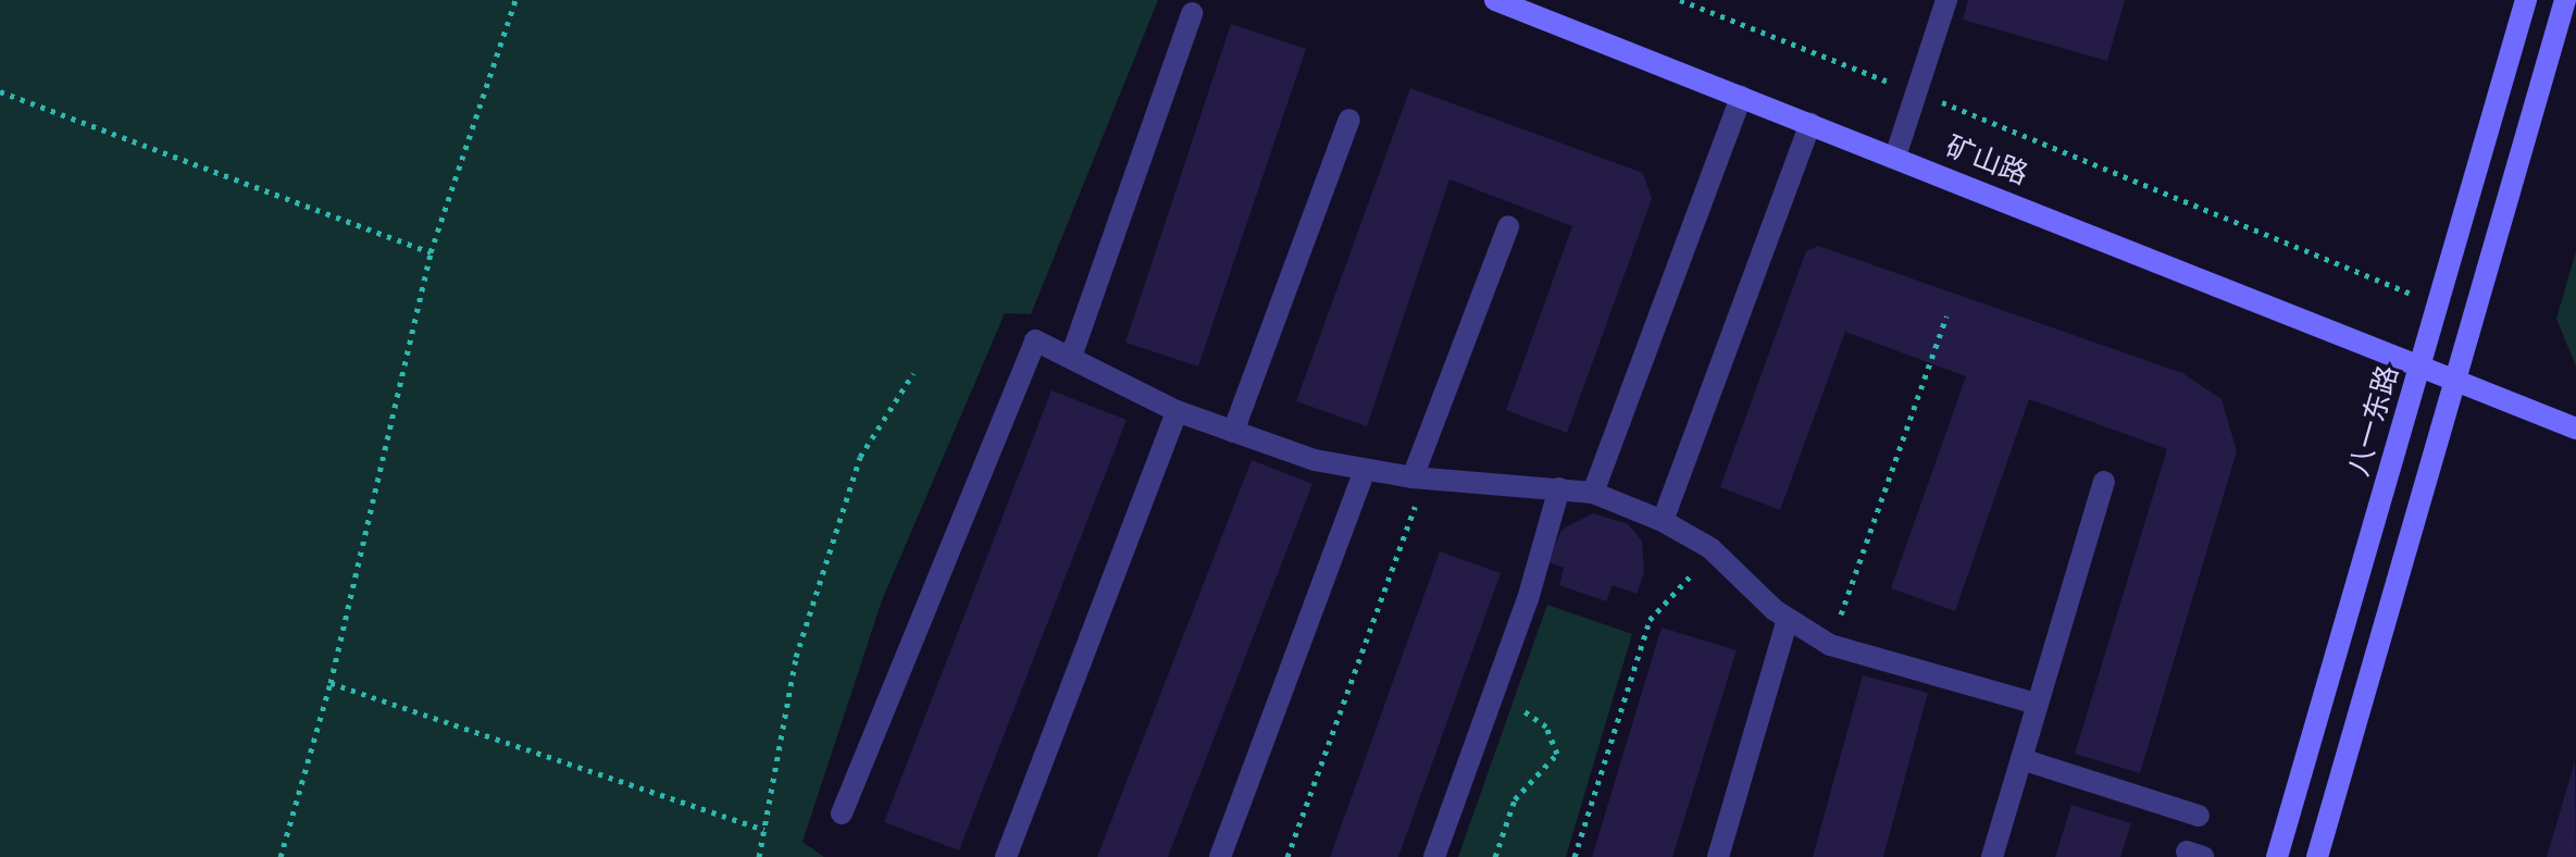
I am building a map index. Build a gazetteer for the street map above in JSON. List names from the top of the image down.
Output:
{
  "streets": {
    "main road": ["矿山路", "八一东路"]
  },
  "crossings": [
    ["矿山路", "八一东路"]
  ]
}
